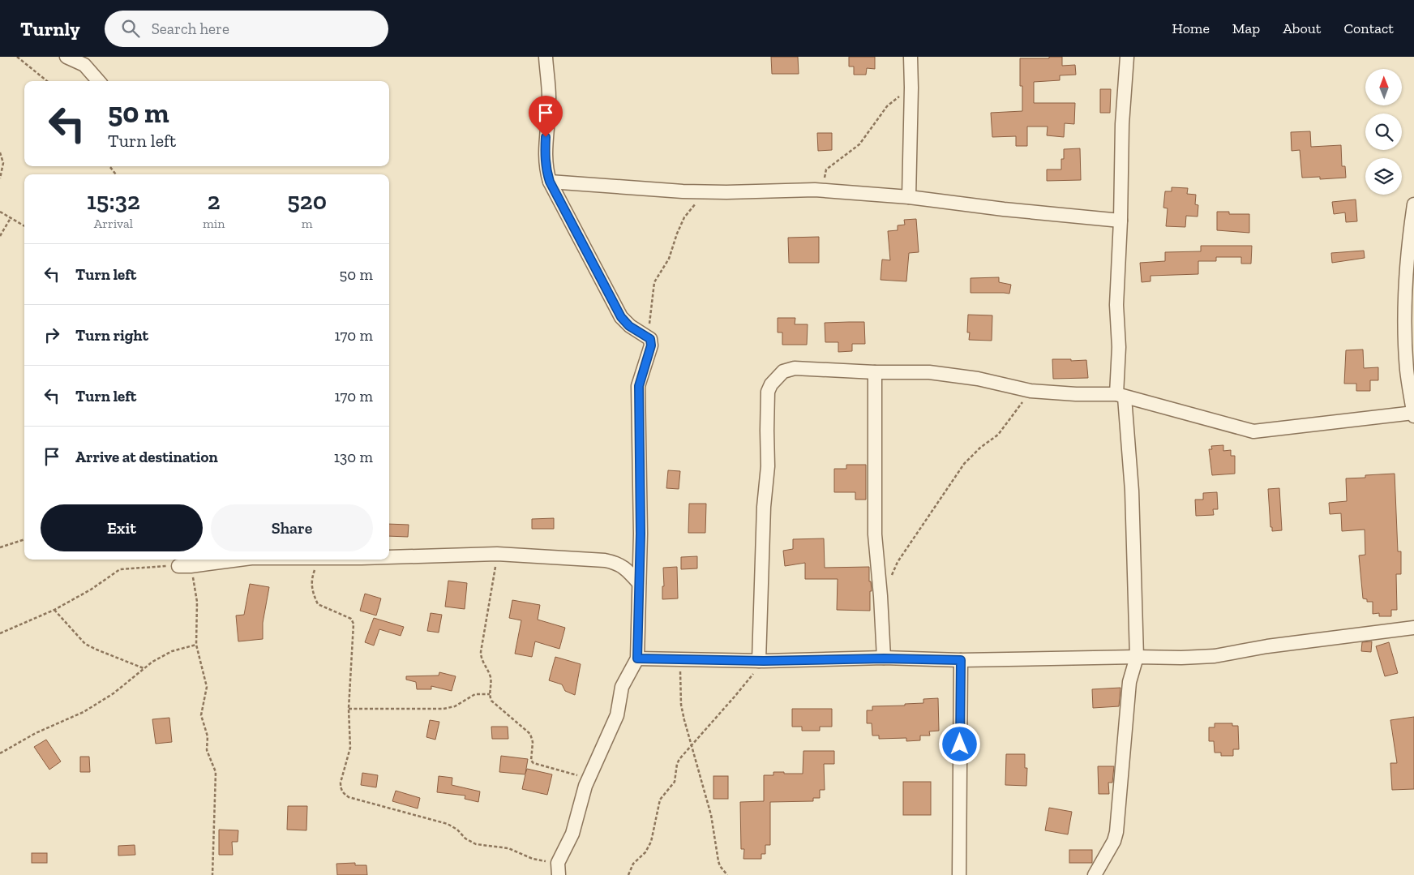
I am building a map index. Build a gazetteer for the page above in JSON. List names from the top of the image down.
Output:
{
  "north": "top",
  "page": {
    "header": "Turnly",
    "search": "Search here",
    "nav": [
      "Home",
      "Map",
      "About",
      "Contact"
    ],
    "turn": ["50 m", "Turn left"],
    "eta": [
      "15:32",
      "Arrival",
      "2",
      "min",
      "520",
      "m"
    ],
    "list": [
      {
        "name": "Turn left",
        "value": "50 m"
      },
      {
        "name": "Turn right",
        "value": "170 m"
      },
      {
        "name": "Turn left",
        "value": "170 m"
      },
      {
        "name": "Arrive at destination",
        "value": "130 m"
      }
    ],
    "buttons": ["Exit", "Share"]
  }
}
